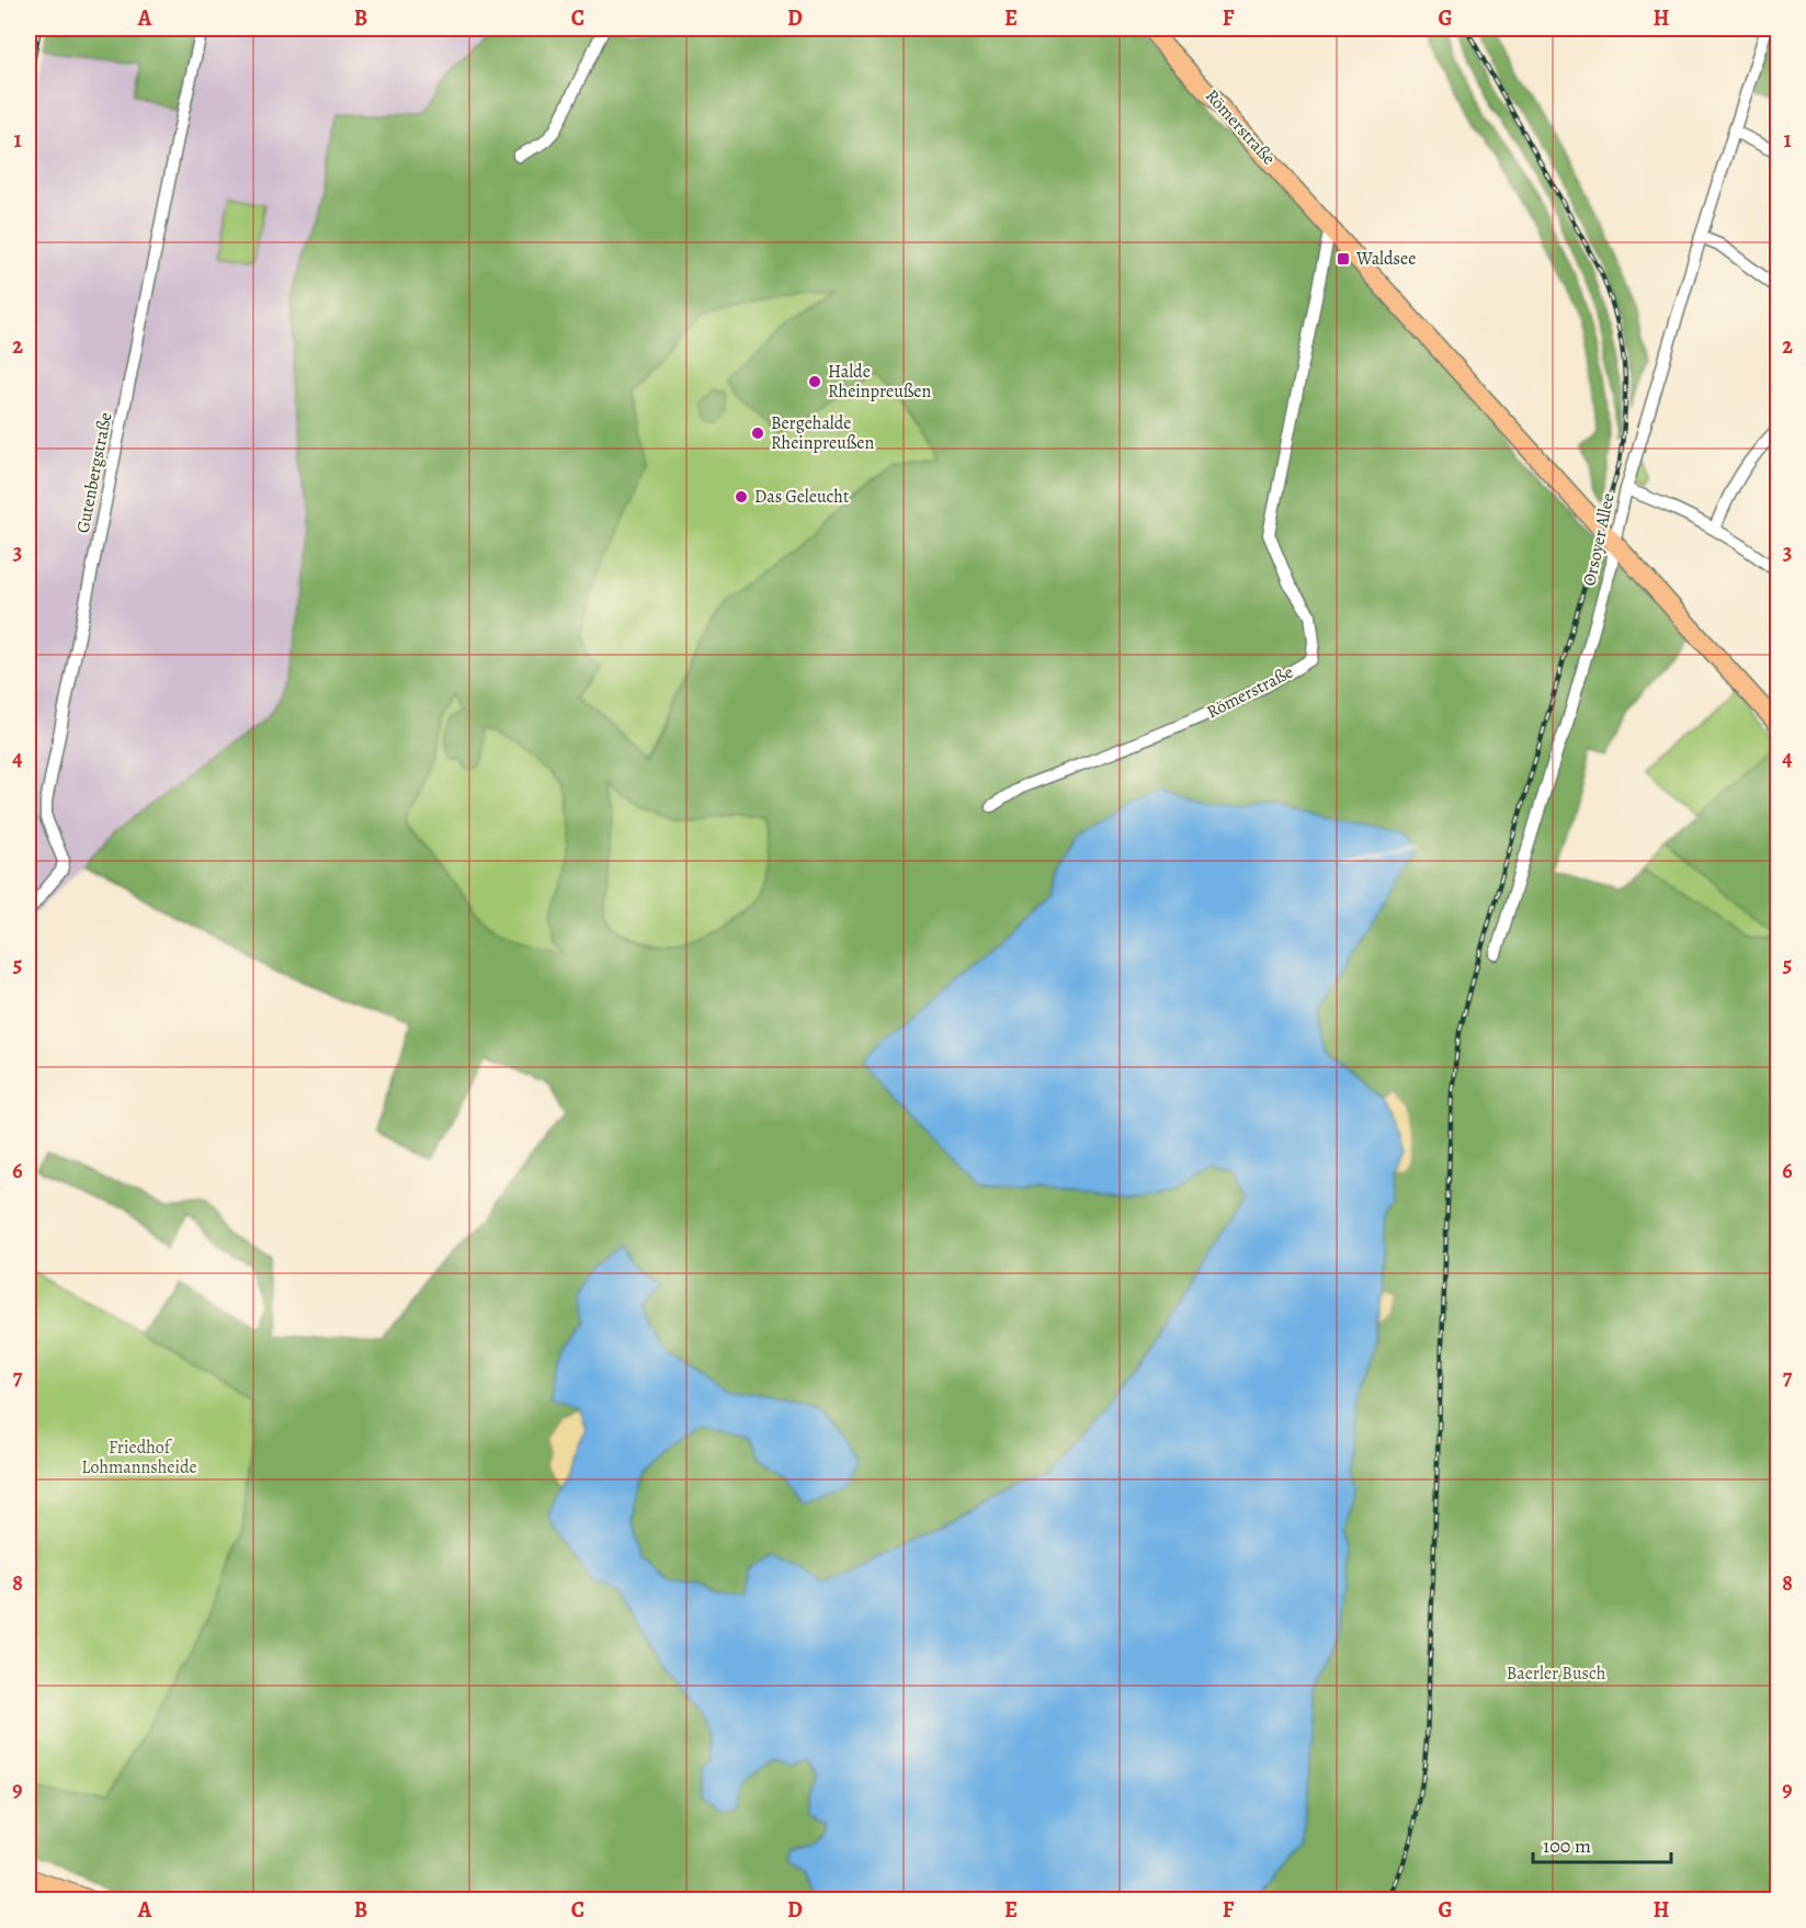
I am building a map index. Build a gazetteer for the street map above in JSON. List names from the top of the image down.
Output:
{
  "streets": {
    "main road": ["Römerstraße"],
    "street": ["Gutenbergstraße", "Orsoyer Allee"]
  },
  "crossings": [
    ["Römerstraße", "Orsoyer Allee"]
  ],
  "parks": ["Friedhof Lohmannsheide", "Baerler Busch"],
  "places": {
    "transit": ["Waldsee"],
    "other": ["Halde Rheinpreußen", "Bergehalde Rheinpreußen", "Das Geleucht"]
  },
  "scale_bar": "100 m",
  "grid": {
    "columns": [
      "A",
      "B",
      "C",
      "D",
      "E",
      "F",
      "G",
      "H"
    ],
    "rows": [
      "1",
      "2",
      "3",
      "4",
      "5",
      "6",
      "7",
      "8",
      "9"
    ]
  }
}
